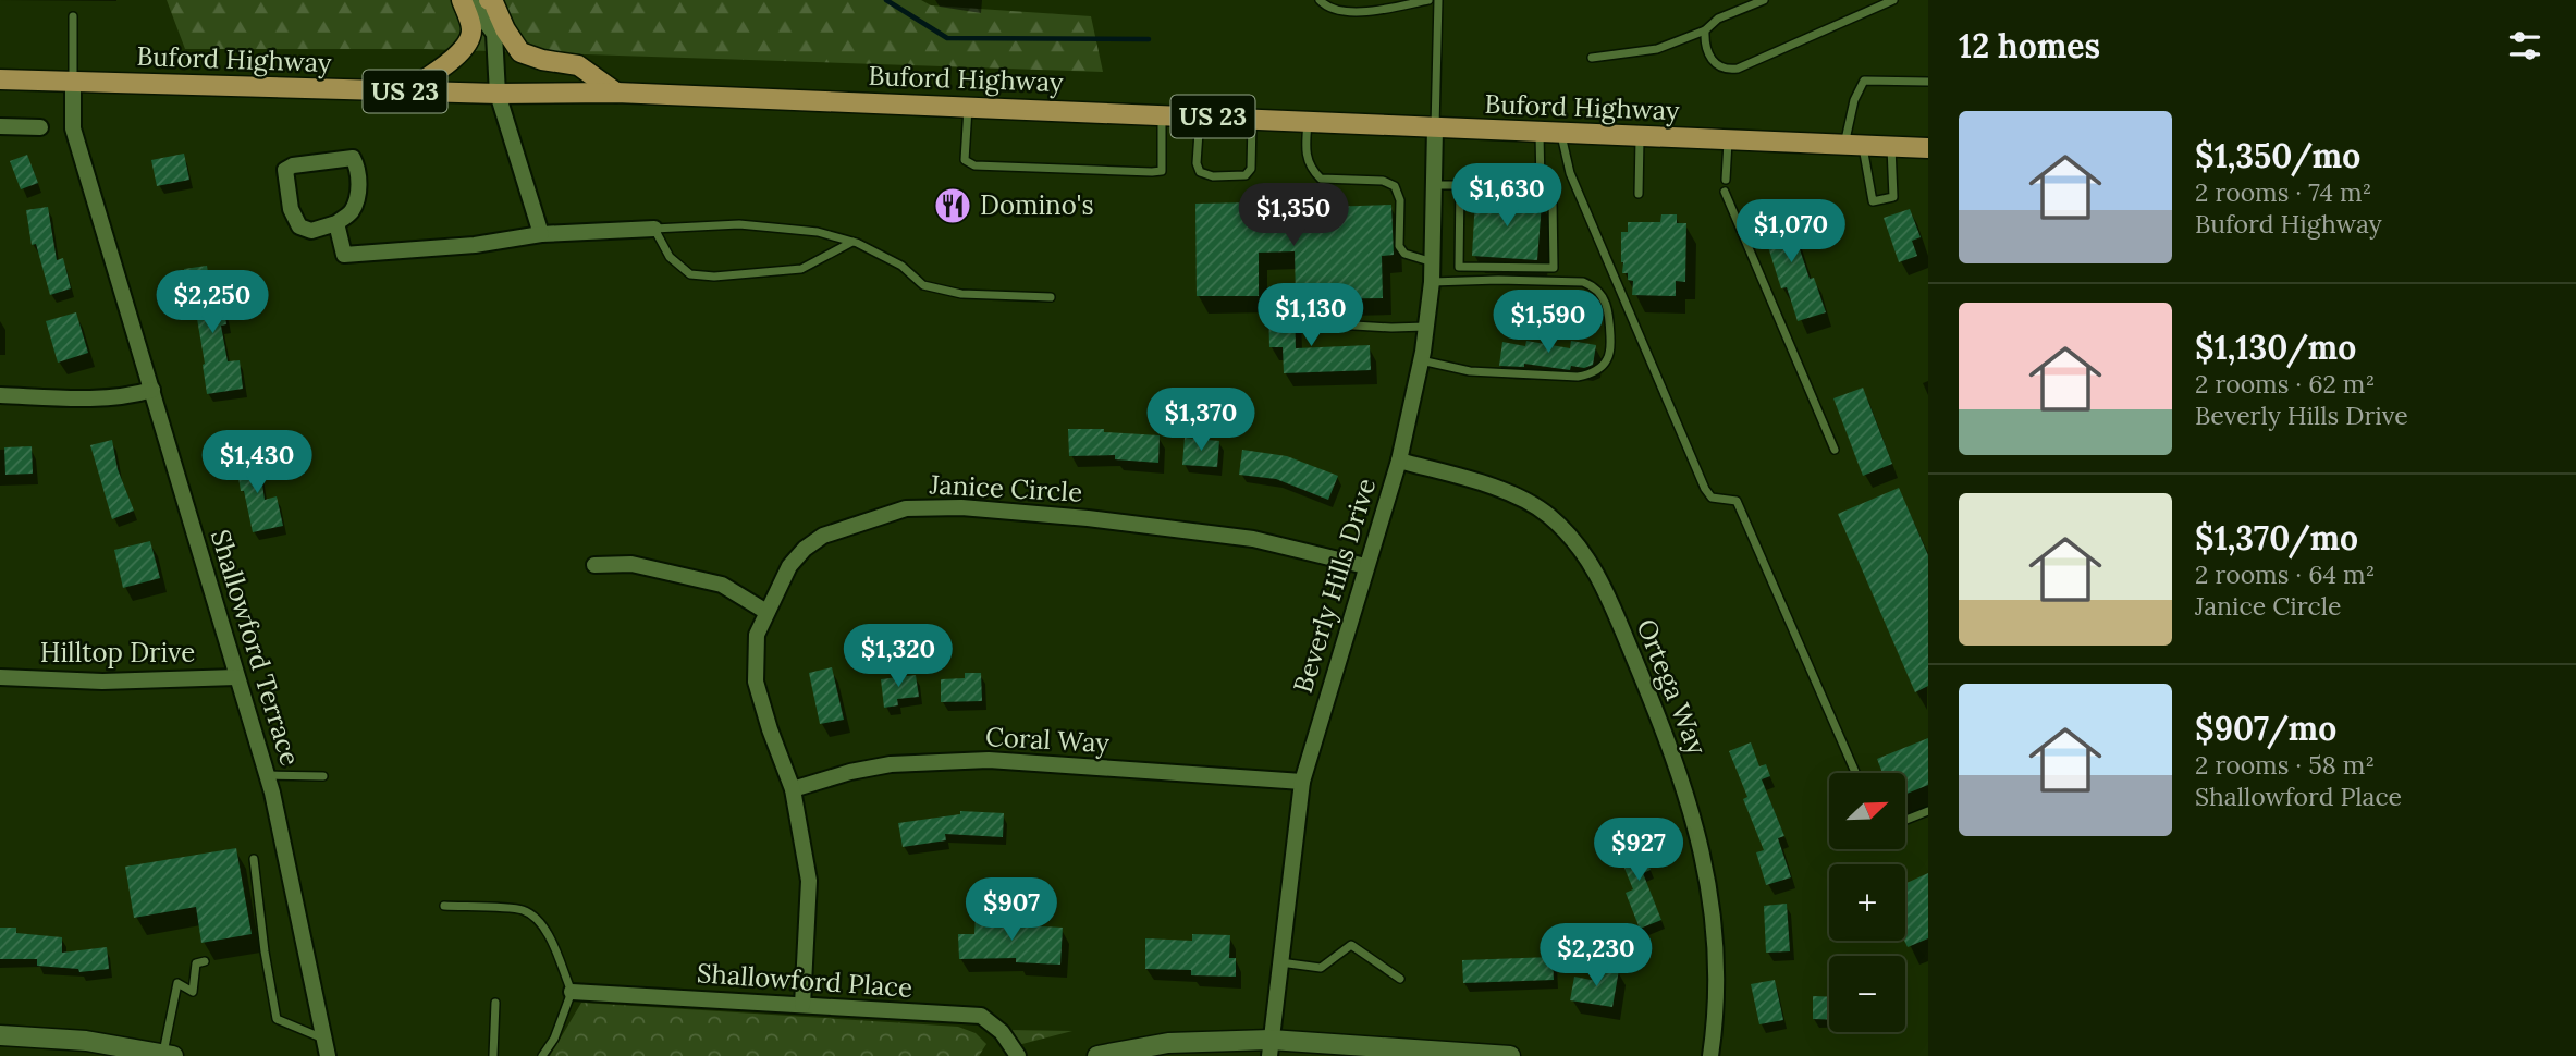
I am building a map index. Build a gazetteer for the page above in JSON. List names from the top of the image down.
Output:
{
  "streets": {
    "main road": ["Buford Highway", "US 23"],
    "street": [
      "Janice Circle",
      "Beverly Hills Drive",
      "Shallowford Terrace",
      "Hilltop Drive",
      "Ortega Way",
      "Coral Way",
      "Shallowford Place"
    ]
  },
  "crossings": [
    ["Buford Highway", "Beverly Hills Drive"],
    ["Buford Highway", "Shallowford Terrace"],
    ["Janice Circle", "Beverly Hills Drive"],
    ["Janice Circle", "Coral Way"],
    ["Janice Circle", "Shallowford Place"],
    ["Beverly Hills Drive", "Ortega Way"],
    ["Beverly Hills Drive", "Coral Way"],
    ["Shallowford Terrace", "Hilltop Drive"]
  ],
  "places": {
    "restaurant": ["Domino's"]
  },
  "north": "top right",
  "page": {
    "heading": "12 homes",
    "list": [
      {
        "name": "$1,350/mo",
        "note": "2 rooms · 74 m² · Buford Highway"
      },
      {
        "name": "$1,130/mo",
        "note": "2 rooms · 62 m² · Beverly Hills Drive"
      },
      {
        "name": "$1,370/mo",
        "note": "2 rooms · 64 m² · Janice Circle"
      },
      {
        "name": "$907/mo",
        "note": "2 rooms · 58 m² · Shallowford Place"
      }
    ],
    "price": [
      "$1,630",
      "$1,350",
      "$1,070",
      "$2,250",
      "$1,130",
      "$1,590",
      "$1,370",
      "$1,430",
      "$1,320",
      "$927",
      "$907",
      "$2,230"
    ],
    "map_buttons": ["+", "−"]
  }
}
